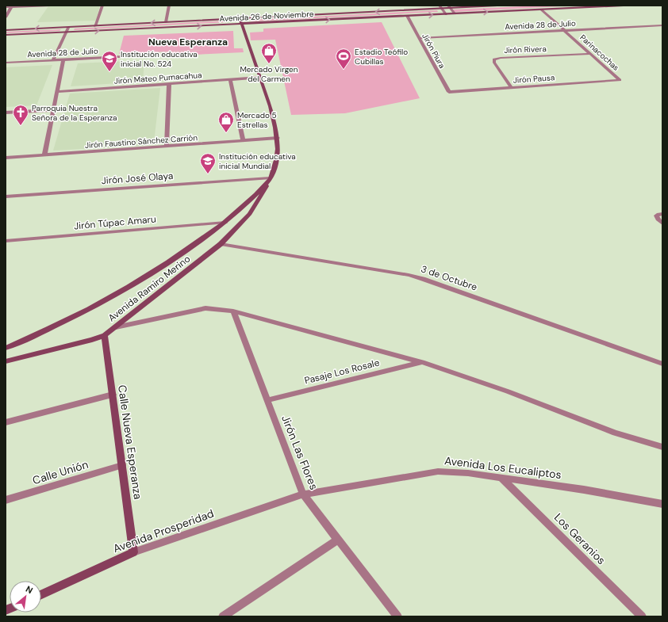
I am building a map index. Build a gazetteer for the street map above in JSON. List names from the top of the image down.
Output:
{
  "streets": {
    "main road": [
      "Avenida 26 de Noviembre",
      "Avenida Ramiro Merino",
      "Calle Nueva Esperanza",
      "Avenida Prosperidad"
    ],
    "street": [
      "Avenida 28 de Julio",
      "Jirón Rivera",
      "Jirón Piura",
      "Parinacochas",
      "Jirón Mateo Pumacahua",
      "Jirón Pausa",
      "Jirón Faustino Sánchez Carrión",
      "Jirón José Olaya",
      "Jirón Túpac Amaru",
      "3 de Octubre",
      "Pasaje Los Rosale",
      "Jirón Las Flores",
      "Avenida Los Eucaliptos",
      "Calle Unión",
      "Los Geranios"
    ]
  },
  "crossings": [
    ["Avenida 26 de Noviembre", "Jirón Piura"],
    ["Avenida 26 de Noviembre", "Parinacochas"],
    ["Avenida 26 de Noviembre", "Avenida Ramiro Merino"],
    ["Avenida 28 de Julio", "Jirón Piura"],
    ["Avenida 28 de Julio", "Parinacochas"],
    ["Jirón Rivera", "Parinacochas"],
    ["Jirón Rivera", "Jirón Pausa"],
    ["Jirón Piura", "Jirón Pausa"],
    ["Parinacochas", "Jirón Pausa"],
    ["Jirón Mateo Pumacahua", "Avenida Ramiro Merino"],
    ["Jirón Faustino Sánchez Carrión", "Avenida Ramiro Merino"],
    ["Jirón José Olaya", "Avenida Ramiro Merino"],
    ["Jirón Túpac Amaru", "Avenida Ramiro Merino"],
    ["3 de Octubre", "Avenida Ramiro Merino"],
    ["Avenida Ramiro Merino", "Calle Nueva Esperanza"],
    ["Pasaje Los Rosale", "Jirón Las Flores"],
    ["Calle Nueva Esperanza", "Calle Unión"],
    ["Calle Nueva Esperanza", "Avenida Prosperidad"],
    ["Jirón Las Flores", "Avenida Los Eucaliptos"],
    ["Jirón Las Flores", "Avenida Prosperidad"],
    ["Avenida Los Eucaliptos", "Avenida Prosperidad"],
    ["Avenida Los Eucaliptos", "Los Geranios"]
  ],
  "districts": ["Nueva Esperanza"],
  "places": {
    "shop": ["Mercado Virgen del Carmen", "Mercado 5 Estrellas"],
    "sports": ["Estadio Teófilo Cubillas"],
    "school or university": ["Institución educativa inicial No. 524", "Institución educativa inicial Mundial"],
    "church": ["Parroquia Nuestra Señora de la Esperanza"]
  },
  "north": "top right"
}
